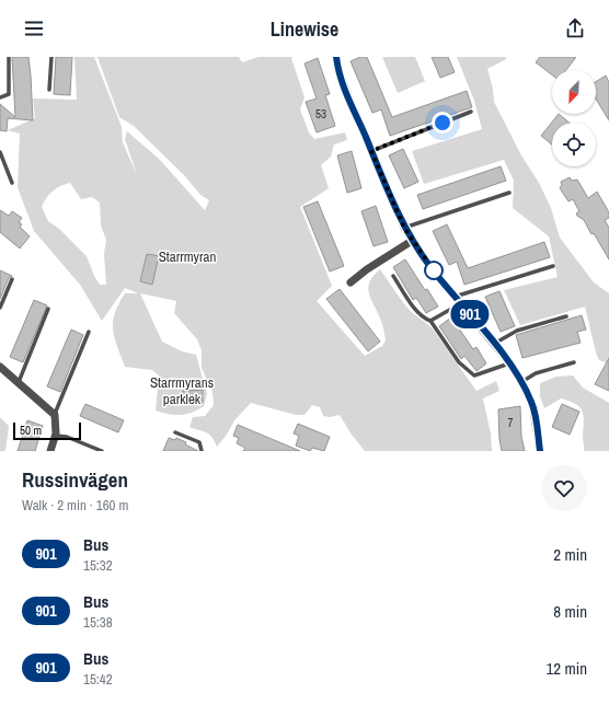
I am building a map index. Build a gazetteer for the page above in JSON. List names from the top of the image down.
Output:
{
  "parks": ["Starrmyran", "Starrmyrans parklek"],
  "lines": ["bus line 901"],
  "house_numbers": ["53", "7"],
  "scale_bar": "50 m",
  "north": "bottom left",
  "page": {
    "header": "Linewise",
    "on_map": "901",
    "scale": "50 m",
    "heading": ["Russinvägen", "Walk · 2 min · 160 m"],
    "list": [
      {
        "mark": "901",
        "name": "Bus",
        "note": "15:32",
        "value": "2 min"
      },
      {
        "mark": "901",
        "name": "Bus",
        "note": "15:38",
        "value": "8 min"
      },
      {
        "mark": "901",
        "name": "Bus",
        "note": "15:42",
        "value": "12 min"
      }
    ]
  }
}
